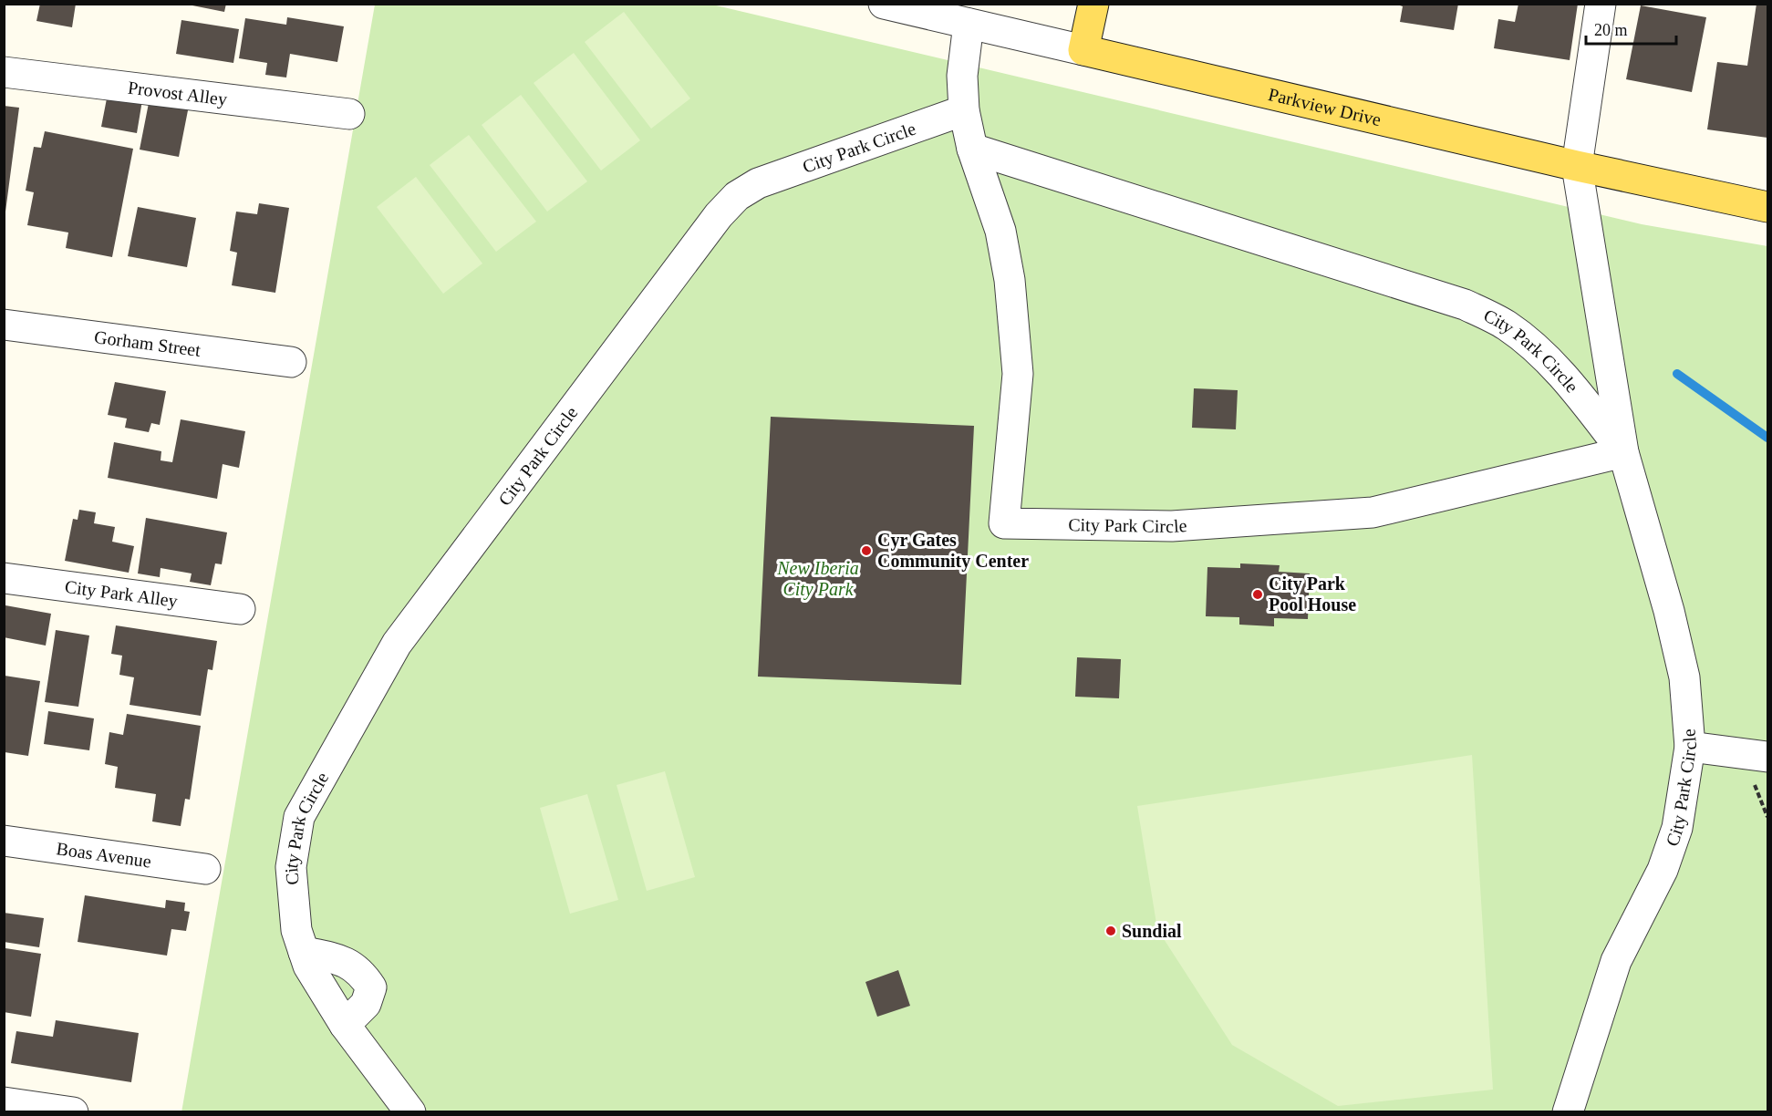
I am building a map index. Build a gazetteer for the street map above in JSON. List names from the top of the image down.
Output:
{
  "streets": {
    "main road": ["Parkview Drive"],
    "street": [
      "Provost Alley",
      "City Park Circle",
      "Gorham Street",
      "City Park Alley",
      "Boas Avenue"
    ]
  },
  "crossings": [
    ["Parkview Drive", "City Park Circle"]
  ],
  "parks": ["New Iberia City Park"],
  "places": ["Cyr Gates Community Center", "City Park Pool House", "Sundial"],
  "scale_bar": "20 m"
}
